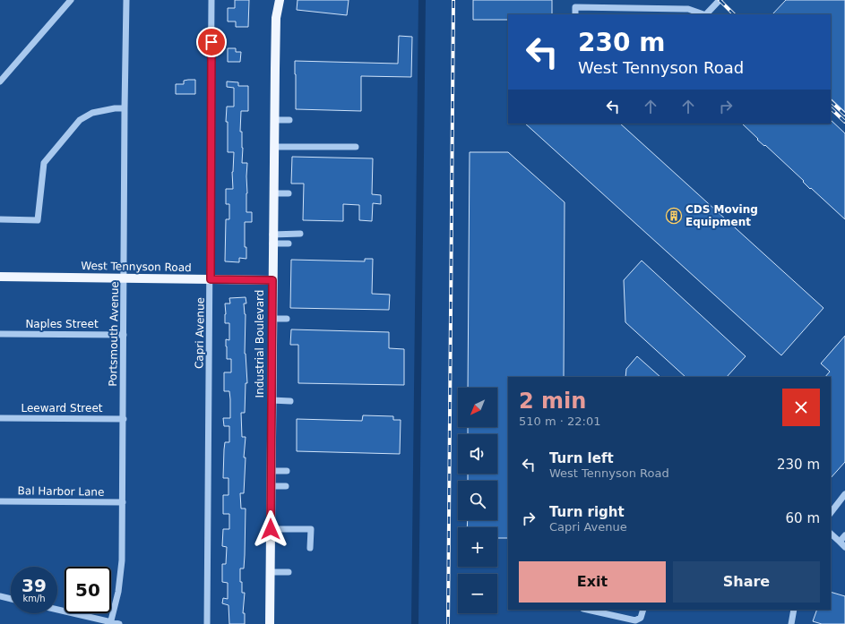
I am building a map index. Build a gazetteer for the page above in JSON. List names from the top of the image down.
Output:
{
  "streets": {
    "main road": ["West Tennyson Road", "Industrial Boulevard"],
    "street": [
      "Naples Street",
      "Capri Avenue",
      "Portsmouth Avenue",
      "Leeward Street",
      "Bal Harbor Lane"
    ]
  },
  "crossings": [
    ["West Tennyson Road", "Capri Avenue"],
    ["West Tennyson Road", "Portsmouth Avenue"],
    ["West Tennyson Road", "Industrial Boulevard"],
    ["Naples Street", "Portsmouth Avenue"],
    ["Portsmouth Avenue", "Leeward Street"],
    ["Portsmouth Avenue", "Bal Harbor Lane"]
  ],
  "places": {
    "building": ["CDS Moving Equipment"]
  },
  "north": "bottom left",
  "page": {
    "turn": ["230 m", "West Tennyson Road"],
    "heading": ["2 min", "510 m · 22:01"],
    "map_buttons": ["+", "−"],
    "list": [
      {
        "name": "Turn left",
        "note": "West Tennyson Road",
        "value": "230 m"
      },
      {
        "name": "Turn right",
        "note": "Capri Avenue",
        "value": "60 m"
      }
    ],
    "buttons": ["Exit", "Share"],
    "speed": "39 km/h",
    "limit": "50"
  }
}
